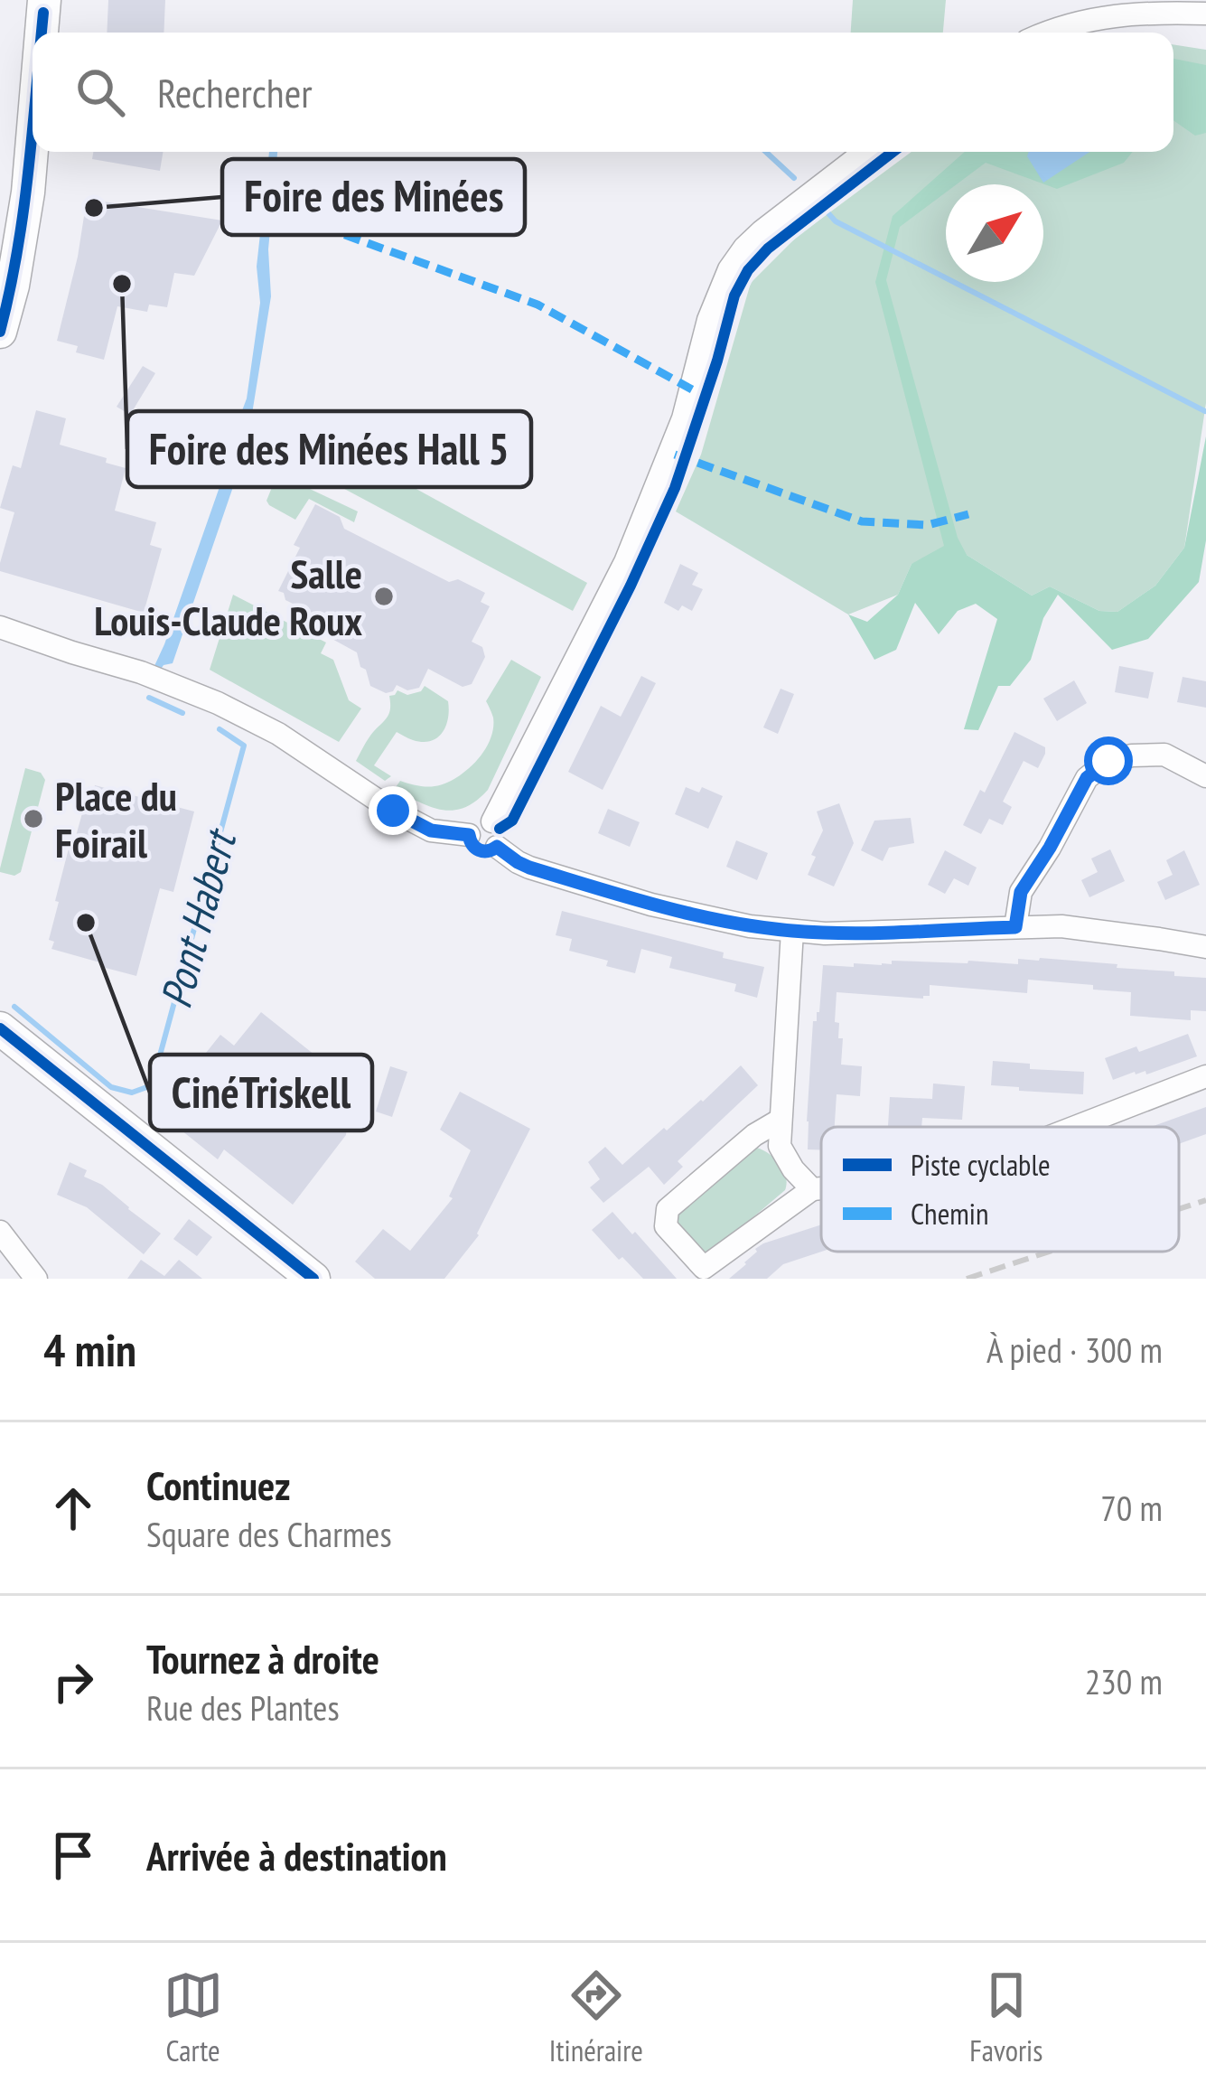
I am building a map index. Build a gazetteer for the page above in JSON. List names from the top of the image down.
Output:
{
  "water": ["Pont Habert"],
  "places": [
    "Foire des Minées",
    "Foire des Minées Hall 5",
    "Salle Louis-Claude Roux",
    "Place du Foirail",
    "CinéTriskell"
  ],
  "legend": ["Piste cyclable", "Chemin"],
  "north": "top right",
  "page": {
    "search": "Rechercher",
    "heading": ["4 min", "À pied · 300 m"],
    "list": [
      ["Continuez", "Square des Charmes", "70 m"],
      ["Tournez à droite", "Rue des Plantes", "230 m"],
      "Arrivée à destination"
    ],
    "nav": ["Carte", "Itinéraire", "Favoris"]
  }
}
